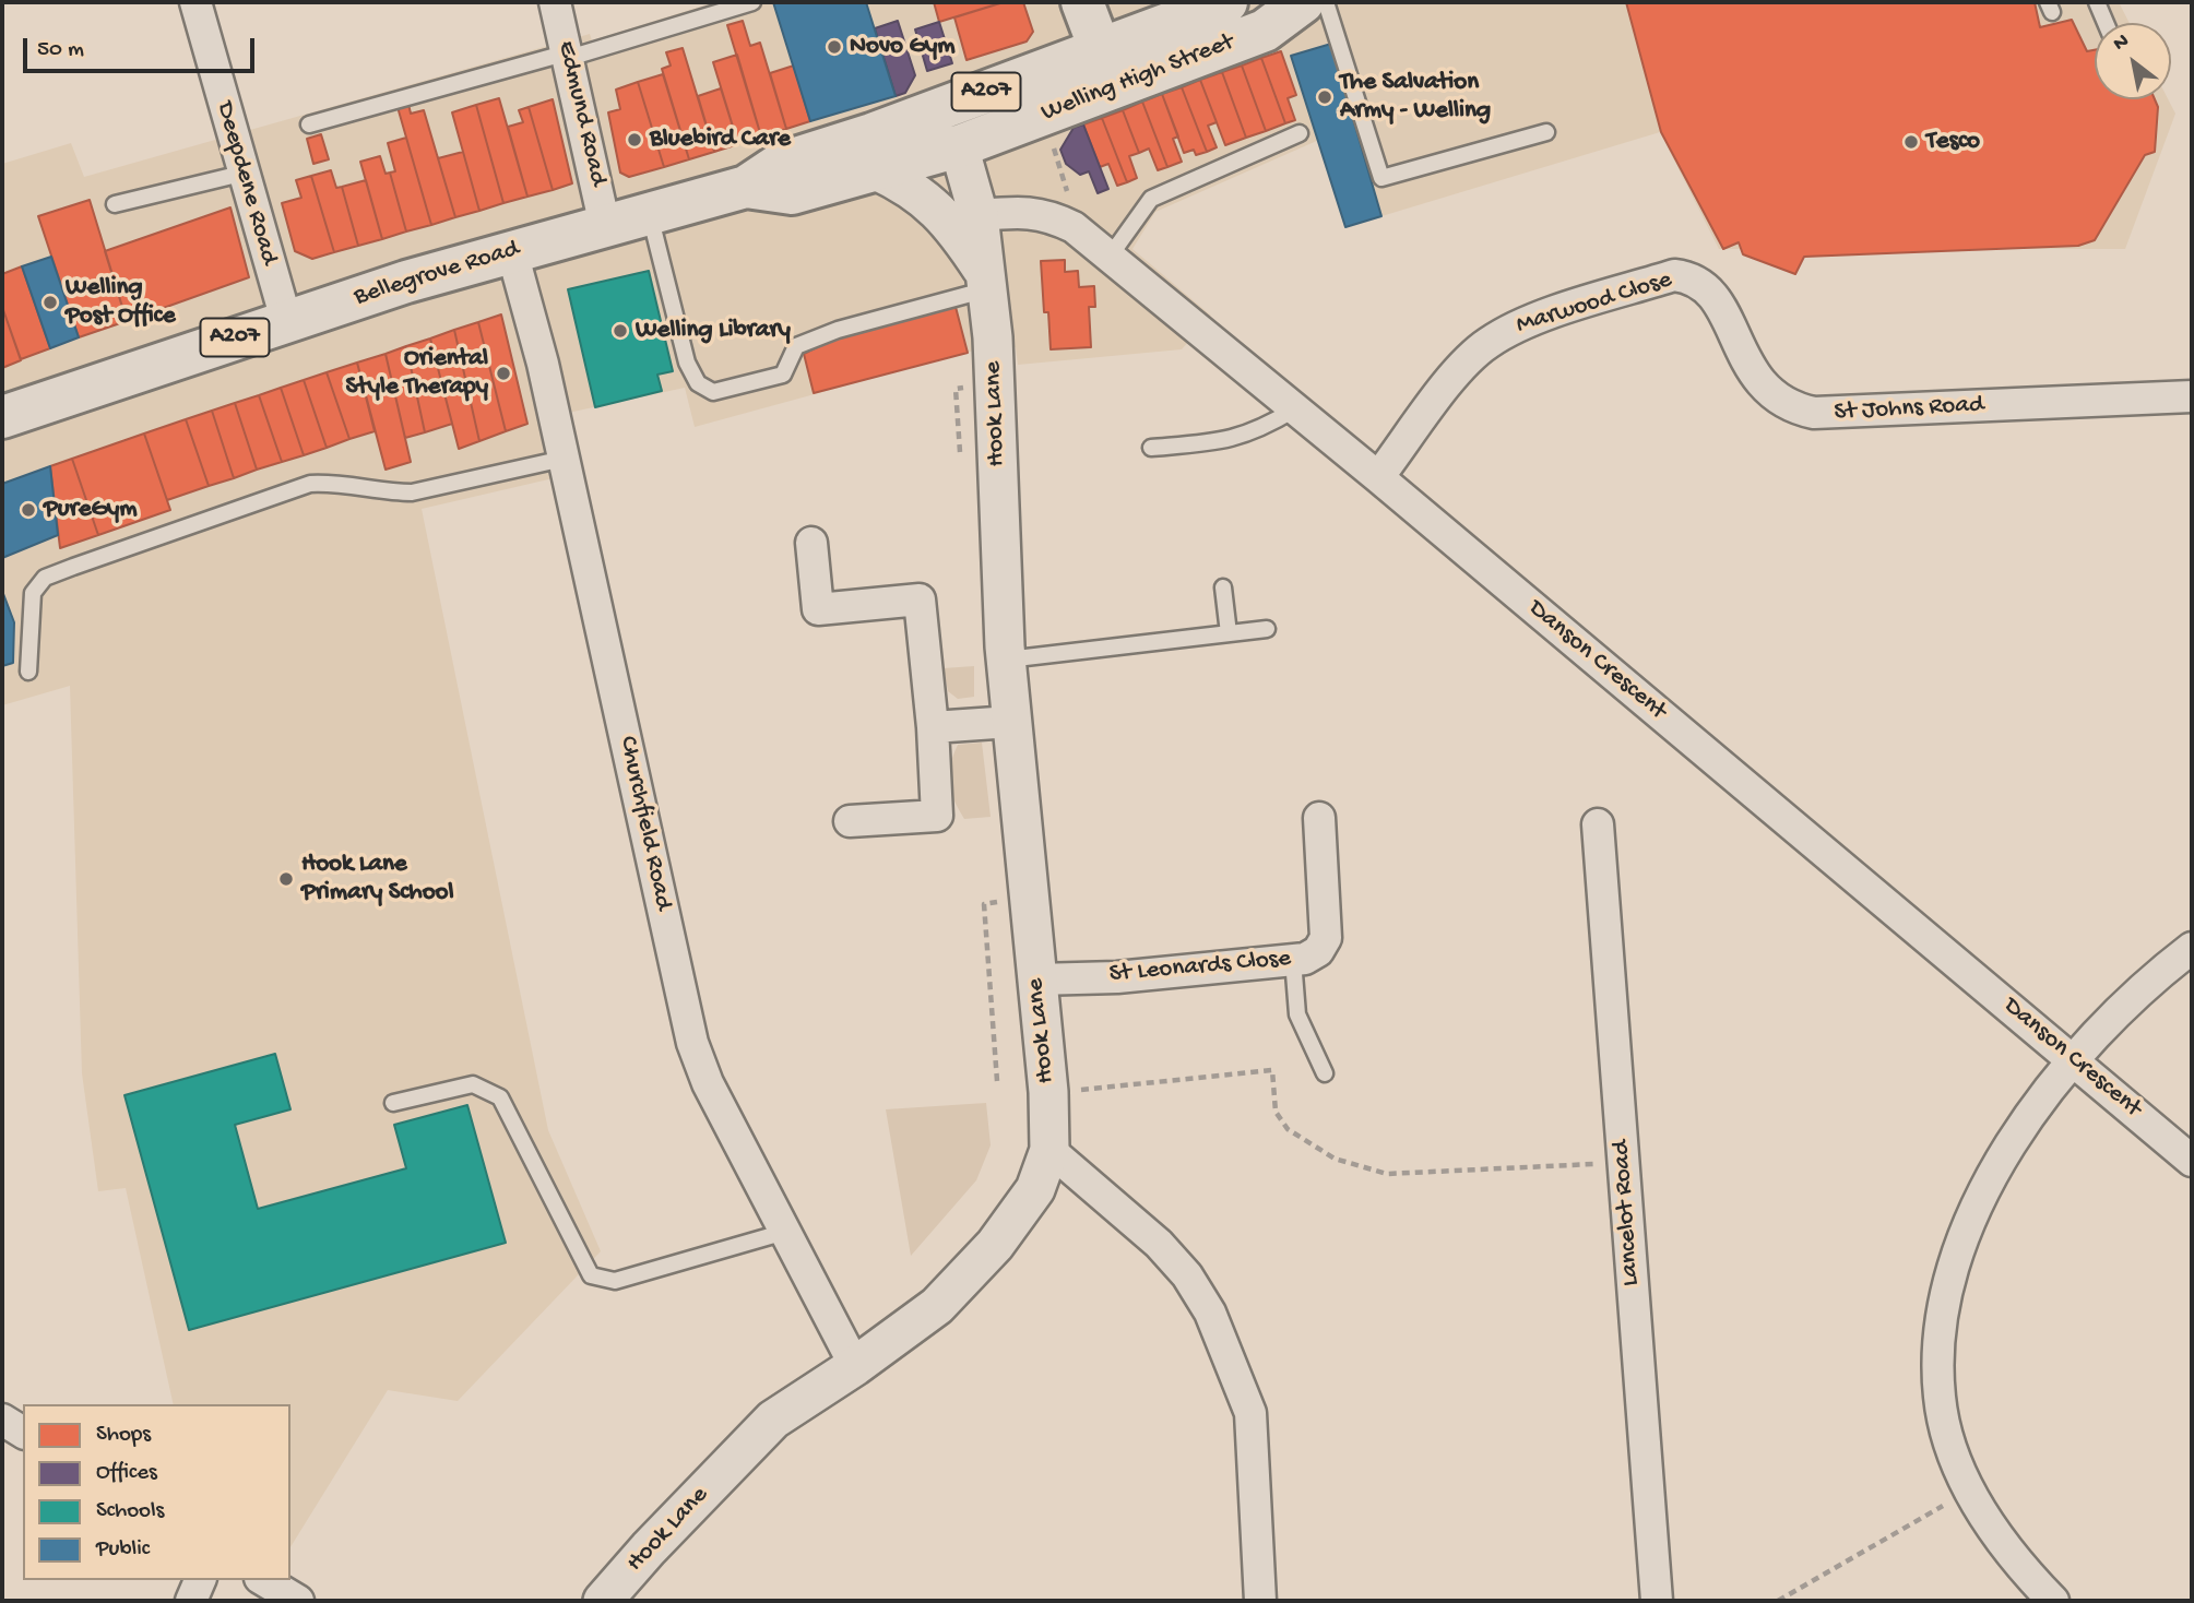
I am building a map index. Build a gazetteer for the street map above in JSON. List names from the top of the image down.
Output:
{
  "streets": {
    "main road": ["Welling High Street", "A207", "Bellegrove Road"],
    "street": [
      "Edmund Road",
      "Deepdene Road",
      "Marwood Close",
      "St Johns Road",
      "Hook Lane",
      "Danson Crescent",
      "Churchfield Road",
      "St Leonards Close",
      "Lancelot Road"
    ]
  },
  "crossings": [
    ["Welling High Street", "Bellegrove Road"],
    ["Welling High Street", "Hook Lane"],
    ["Edmund Road", "Bellegrove Road"],
    ["Deepdene Road", "Bellegrove Road"],
    ["Bellegrove Road", "Hook Lane"],
    ["Bellegrove Road", "Churchfield Road"],
    ["Marwood Close", "St Johns Road"],
    ["Marwood Close", "Danson Crescent"],
    ["Hook Lane", "Danson Crescent"],
    ["Hook Lane", "Churchfield Road"],
    ["Hook Lane", "St Leonards Close"]
  ],
  "places": [
    "Novo Gym",
    "The Salvation Army - Welling",
    "Bluebird Care",
    "Tesco",
    "Welling Post Office",
    "Welling Library",
    "Oriental Style Therapy",
    "PureGym",
    "Hook Lane Primary School"
  ],
  "legend": [
    "Shops",
    "Offices",
    "Schools",
    "Public"
  ],
  "scale_bar": "50 m",
  "north": "top left"
}
